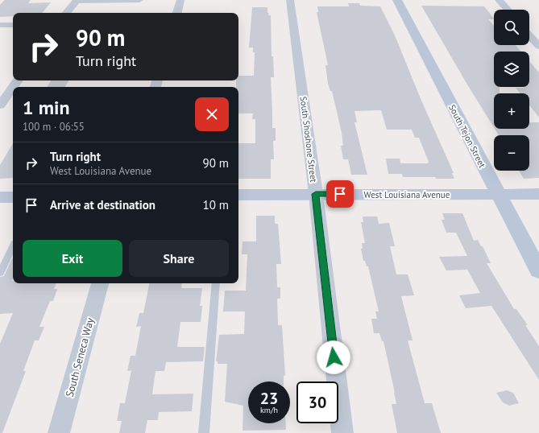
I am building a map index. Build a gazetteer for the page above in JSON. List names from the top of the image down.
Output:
{
  "streets": {
    "street": [
      "South Tejon Street",
      "South Shoshone Street",
      "West Louisiana Avenue",
      "South Seneca Way"
    ]
  },
  "crossings": [
    ["South Tejon Street", "West Louisiana Avenue"],
    ["South Shoshone Street", "West Louisiana Avenue"]
  ],
  "page": {
    "map_buttons": ["+", "−"],
    "turn": ["90 m", "Turn right"],
    "heading": ["1 min", "100 m · 06:55"],
    "list": [
      {
        "name": "Turn right",
        "note": "West Louisiana Avenue",
        "value": "90 m"
      },
      {
        "name": "Arrive at destination",
        "value": "10 m"
      }
    ],
    "buttons": ["Exit", "Share"],
    "speed": "23 km/h",
    "limit": "30"
  }
}
